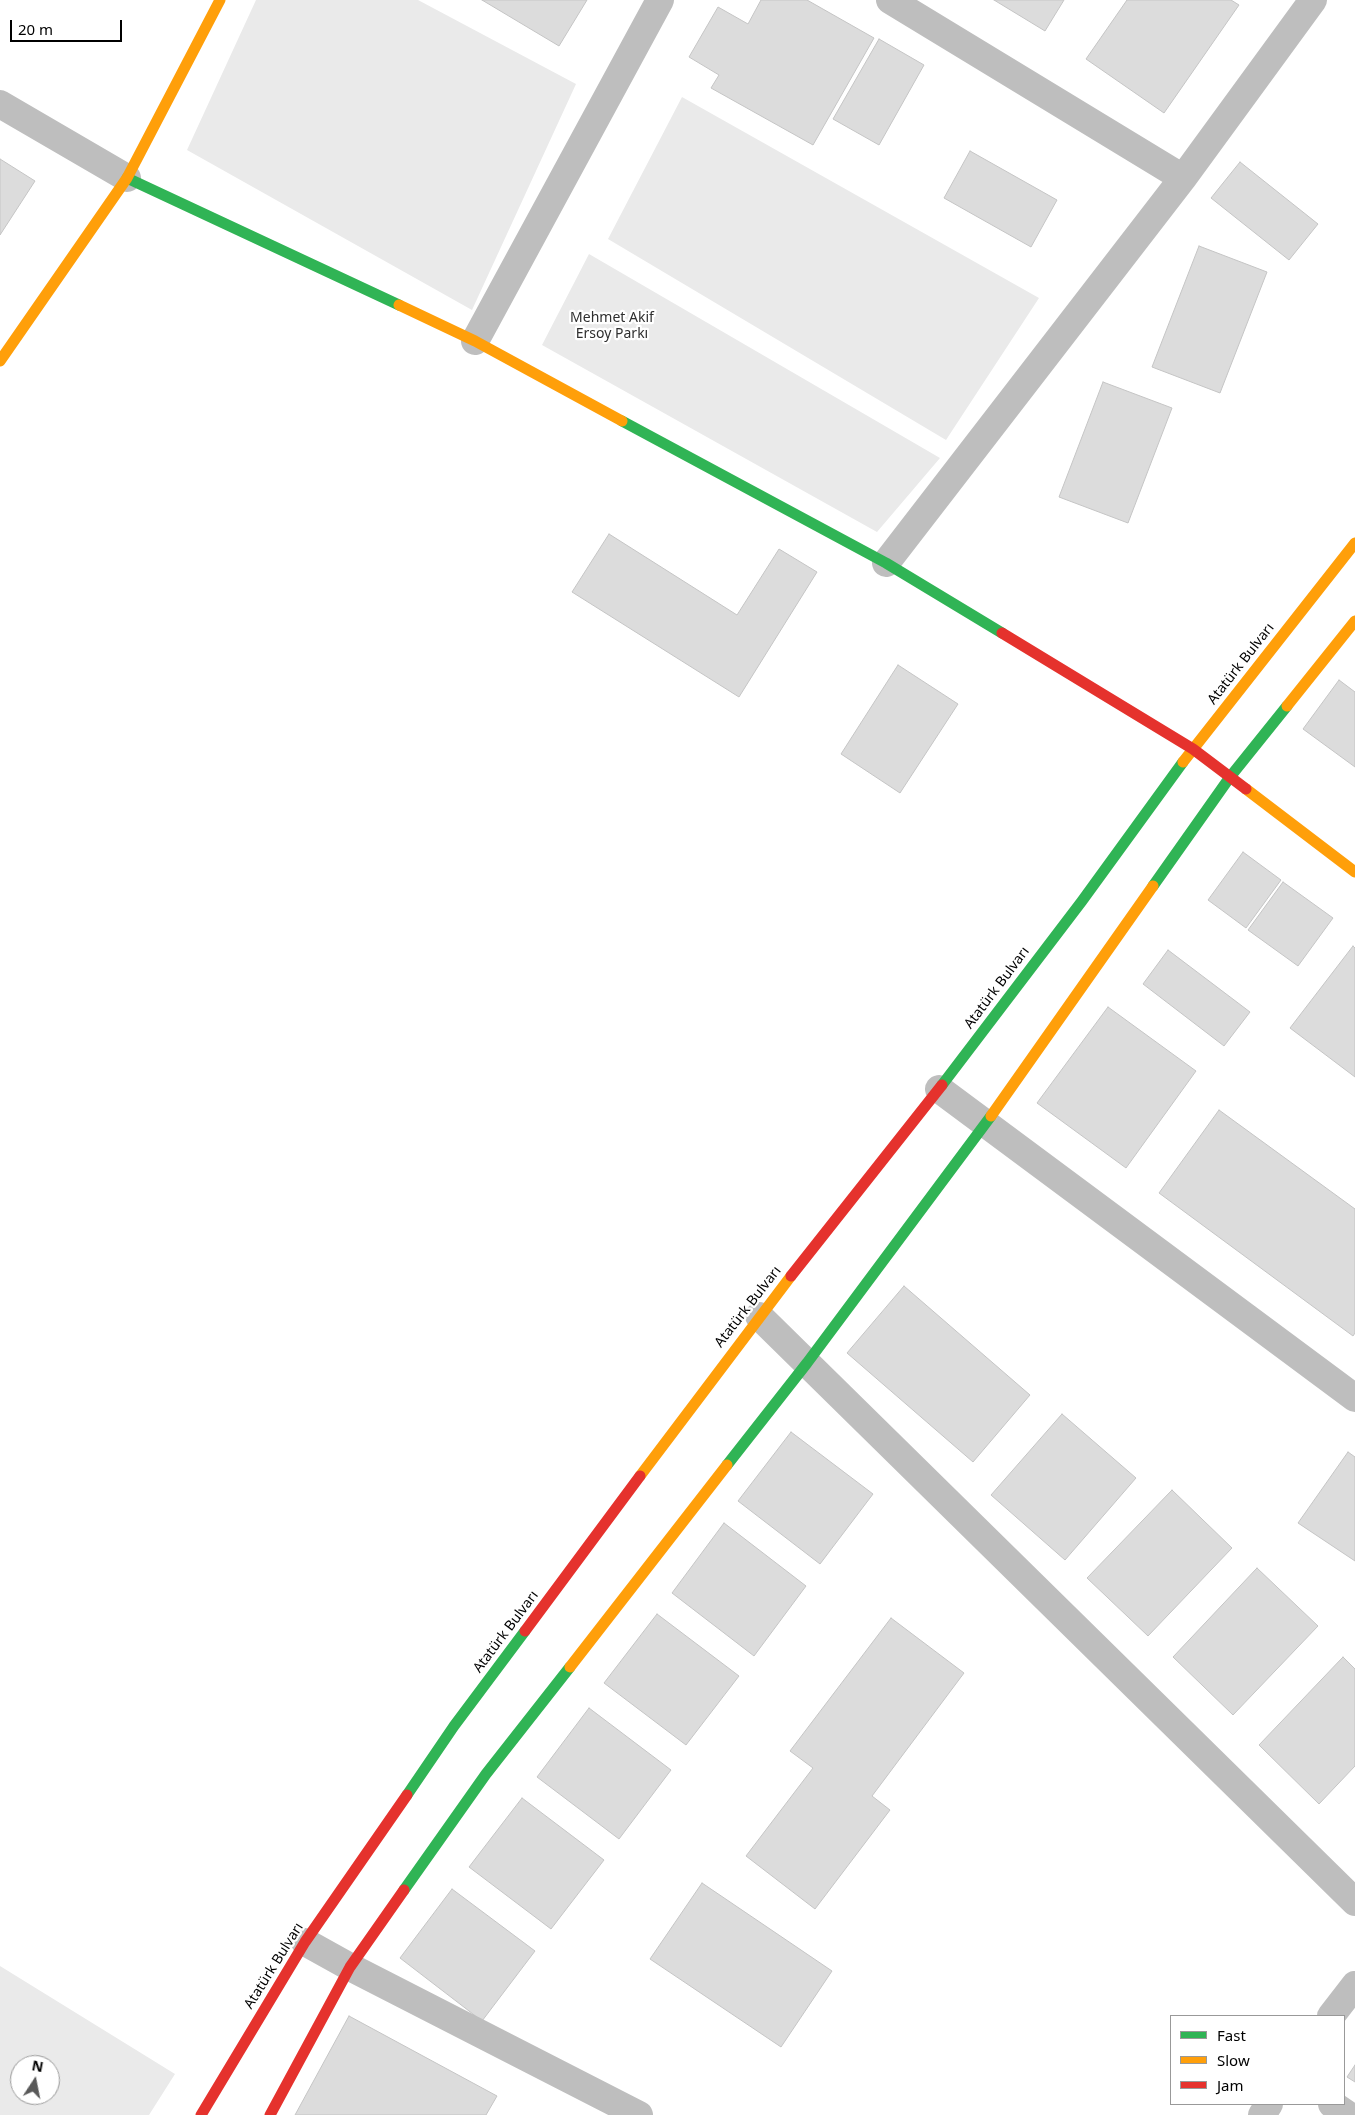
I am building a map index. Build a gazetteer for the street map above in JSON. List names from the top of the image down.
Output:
{
  "streets": {
    "main road": ["Atatürk Bulvarı"]
  },
  "parks": ["Mehmet Akif Ersoy Parkı"],
  "legend": ["Fast", "Slow", "Jam"],
  "scale_bar": "20 m",
  "north": "top"
}
